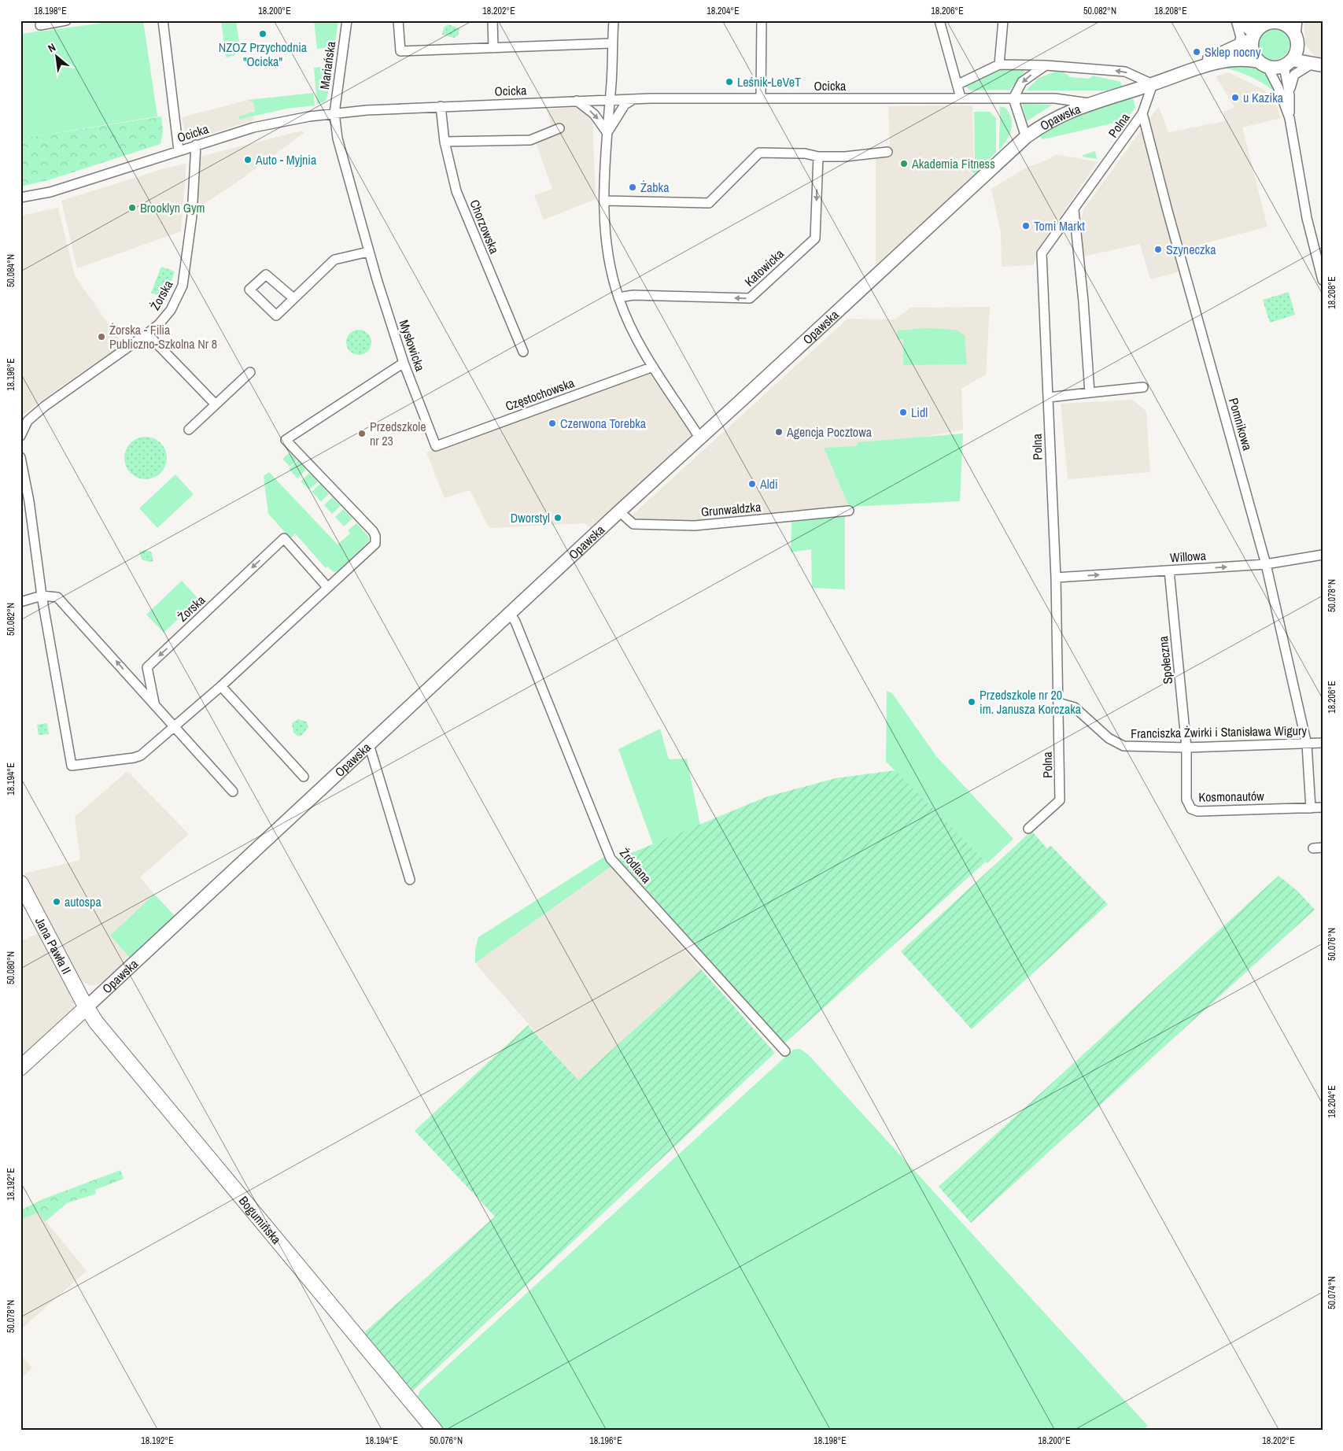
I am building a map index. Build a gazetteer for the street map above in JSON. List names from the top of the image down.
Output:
{
  "streets": {
    "main road": ["Opawska", "Jana Pawła II", "Bogumińska"],
    "street": [
      "Mariańska",
      "Ocicka",
      "Polna",
      "Chorzowska",
      "Katowicka",
      "Żorska",
      "Mysłowicka",
      "Częstochowska",
      "Pomnikowa",
      "Grunwaldzka",
      "Willowa",
      "Społeczna",
      "Franciszka Żwirki i Stanisława Wigury",
      "Kosmonautów",
      "Źródlana"
    ]
  },
  "crossings": [
    ["Mariańska", "Ocicka"],
    ["Mariańska", "Mysłowicka"],
    ["Ocicka", "Opawska"],
    ["Ocicka", "Chorzowska"],
    ["Ocicka", "Żorska"],
    ["Ocicka", "Mysłowicka"],
    ["Opawska", "Polna"],
    ["Opawska", "Grunwaldzka"],
    ["Opawska", "Źródlana"],
    ["Opawska", "Jana Pawła II"],
    ["Opawska", "Bogumińska"],
    ["Polna", "Pomnikowa"],
    ["Polna", "Willowa"],
    ["Polna", "Franciszka Żwirki i Stanisława Wigury"],
    ["Mysłowicka", "Częstochowska"],
    ["Pomnikowa", "Willowa"],
    ["Pomnikowa", "Franciszka Żwirki i Stanisława Wigury"],
    ["Willowa", "Społeczna"],
    ["Społeczna", "Franciszka Żwirki i Stanisława Wigury"],
    ["Społeczna", "Kosmonautów"],
    ["Franciszka Żwirki i Stanisława Wigury", "Kosmonautów"],
    ["Jana Pawła II", "Bogumińska"]
  ],
  "one_way": ["Katowicka", "Willowa"],
  "places": [
    "NZOZ Przychodnia \"Ocicka\"",
    "Sklep nocny",
    "Leśnik-LeVeT",
    "u Kazika",
    "Auto - Myjnia",
    "Akademia Fitness",
    "Żabka",
    "Brooklyn Gym",
    "Tomi Markt",
    "Szyneczka",
    "Żorska - Filia Publiczno-Szkolna Nr 8",
    "Lidl",
    "Czerwona Torebka",
    "Agencja Pocztowa",
    "Przedszkole nr 23",
    "Aldi",
    "Dworstyl",
    "Przedszkole nr 20 im. Janusza Korczaka",
    "autospa"
  ],
  "north": "top left",
  "coordinates": [
    "18.198°E",
    "18.200°E",
    "18.202°E",
    "18.204°E",
    "18.206°E",
    "50.082°N",
    "18.208°E",
    "50.084°N",
    "18.196°E",
    "50.078°N",
    "18.194°E",
    "50.076°N",
    "50.080°N",
    "18.192°E",
    "50.074°N"
  ]
}
